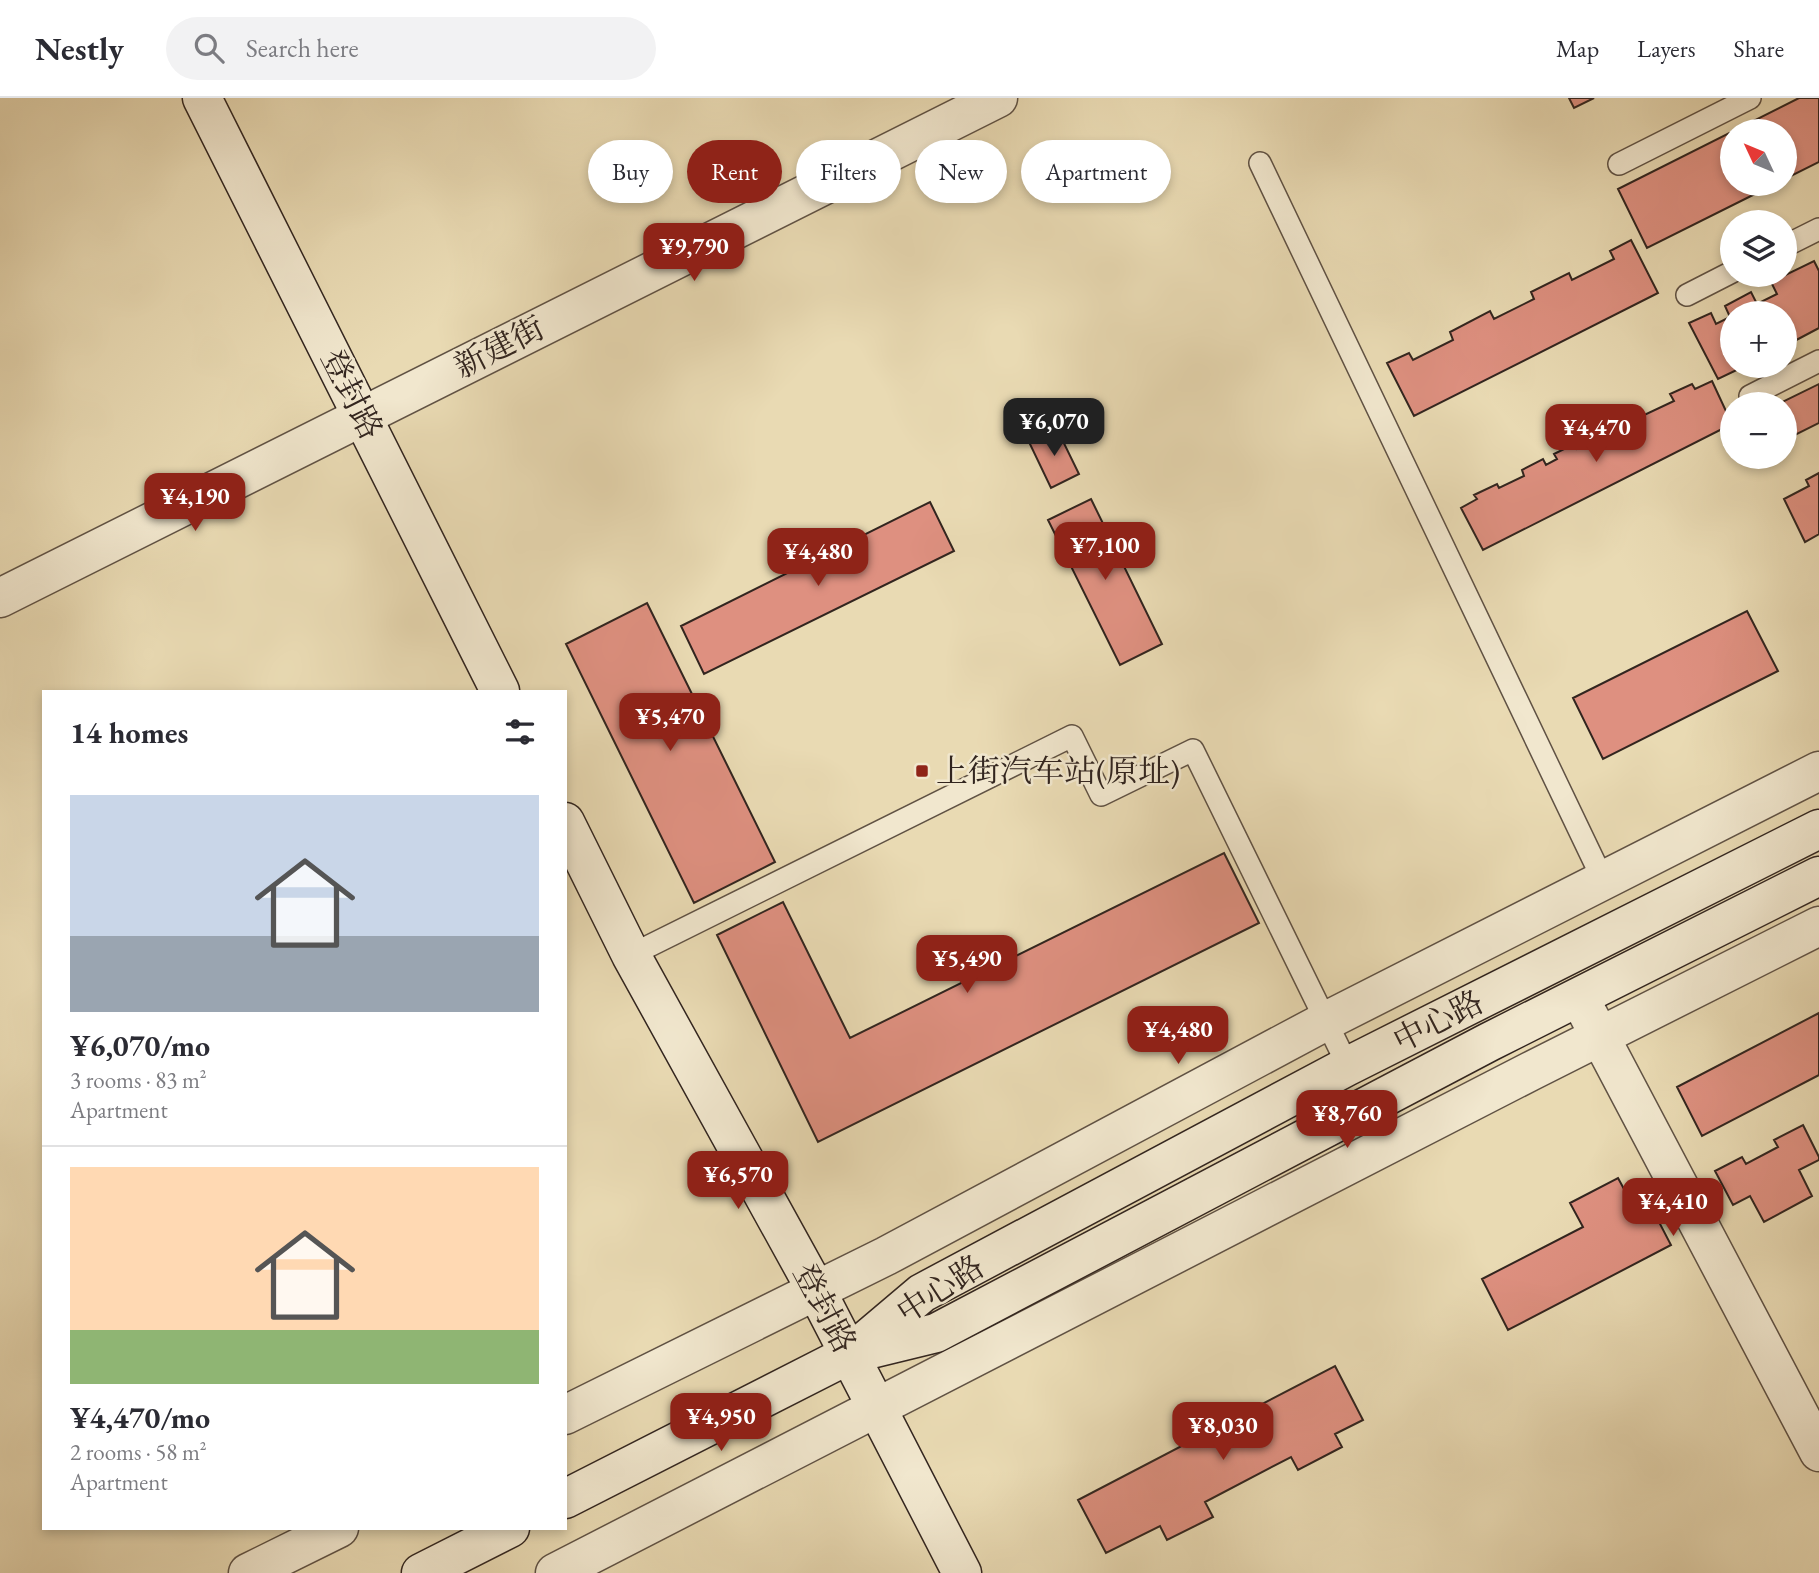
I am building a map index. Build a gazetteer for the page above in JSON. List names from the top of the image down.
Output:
{
  "streets": {
    "street": ["新建街", "登封路", "中心路"]
  },
  "crossings": [
    ["新建街", "登封路"],
    ["登封路", "中心路"]
  ],
  "places": {
    "transit": ["上街汽车站(原址)"]
  },
  "north": "top left",
  "page": {
    "header": "Nestly",
    "search": "Search here",
    "nav": ["Map", "Layers", "Share"],
    "map_buttons": ["+", "−"],
    "chip": [
      "Buy",
      "Rent",
      "Filters",
      "New",
      "Apartment"
    ],
    "price": [
      "¥9,790",
      "¥6,070",
      "¥4,470",
      "¥4,190",
      "¥7,100",
      "¥4,480",
      "¥5,470",
      "¥5,490",
      "¥4,480",
      "¥8,760",
      "¥6,570",
      "¥4,410",
      "¥4,950",
      "¥8,030"
    ],
    "heading": "14 homes",
    "list": [
      {
        "name": "¥6,070/mo",
        "note": "3 rooms · 83 m² · Apartment"
      },
      {
        "name": "¥4,470/mo",
        "note": "2 rooms · 58 m² · Apartment"
      }
    ]
  }
}
